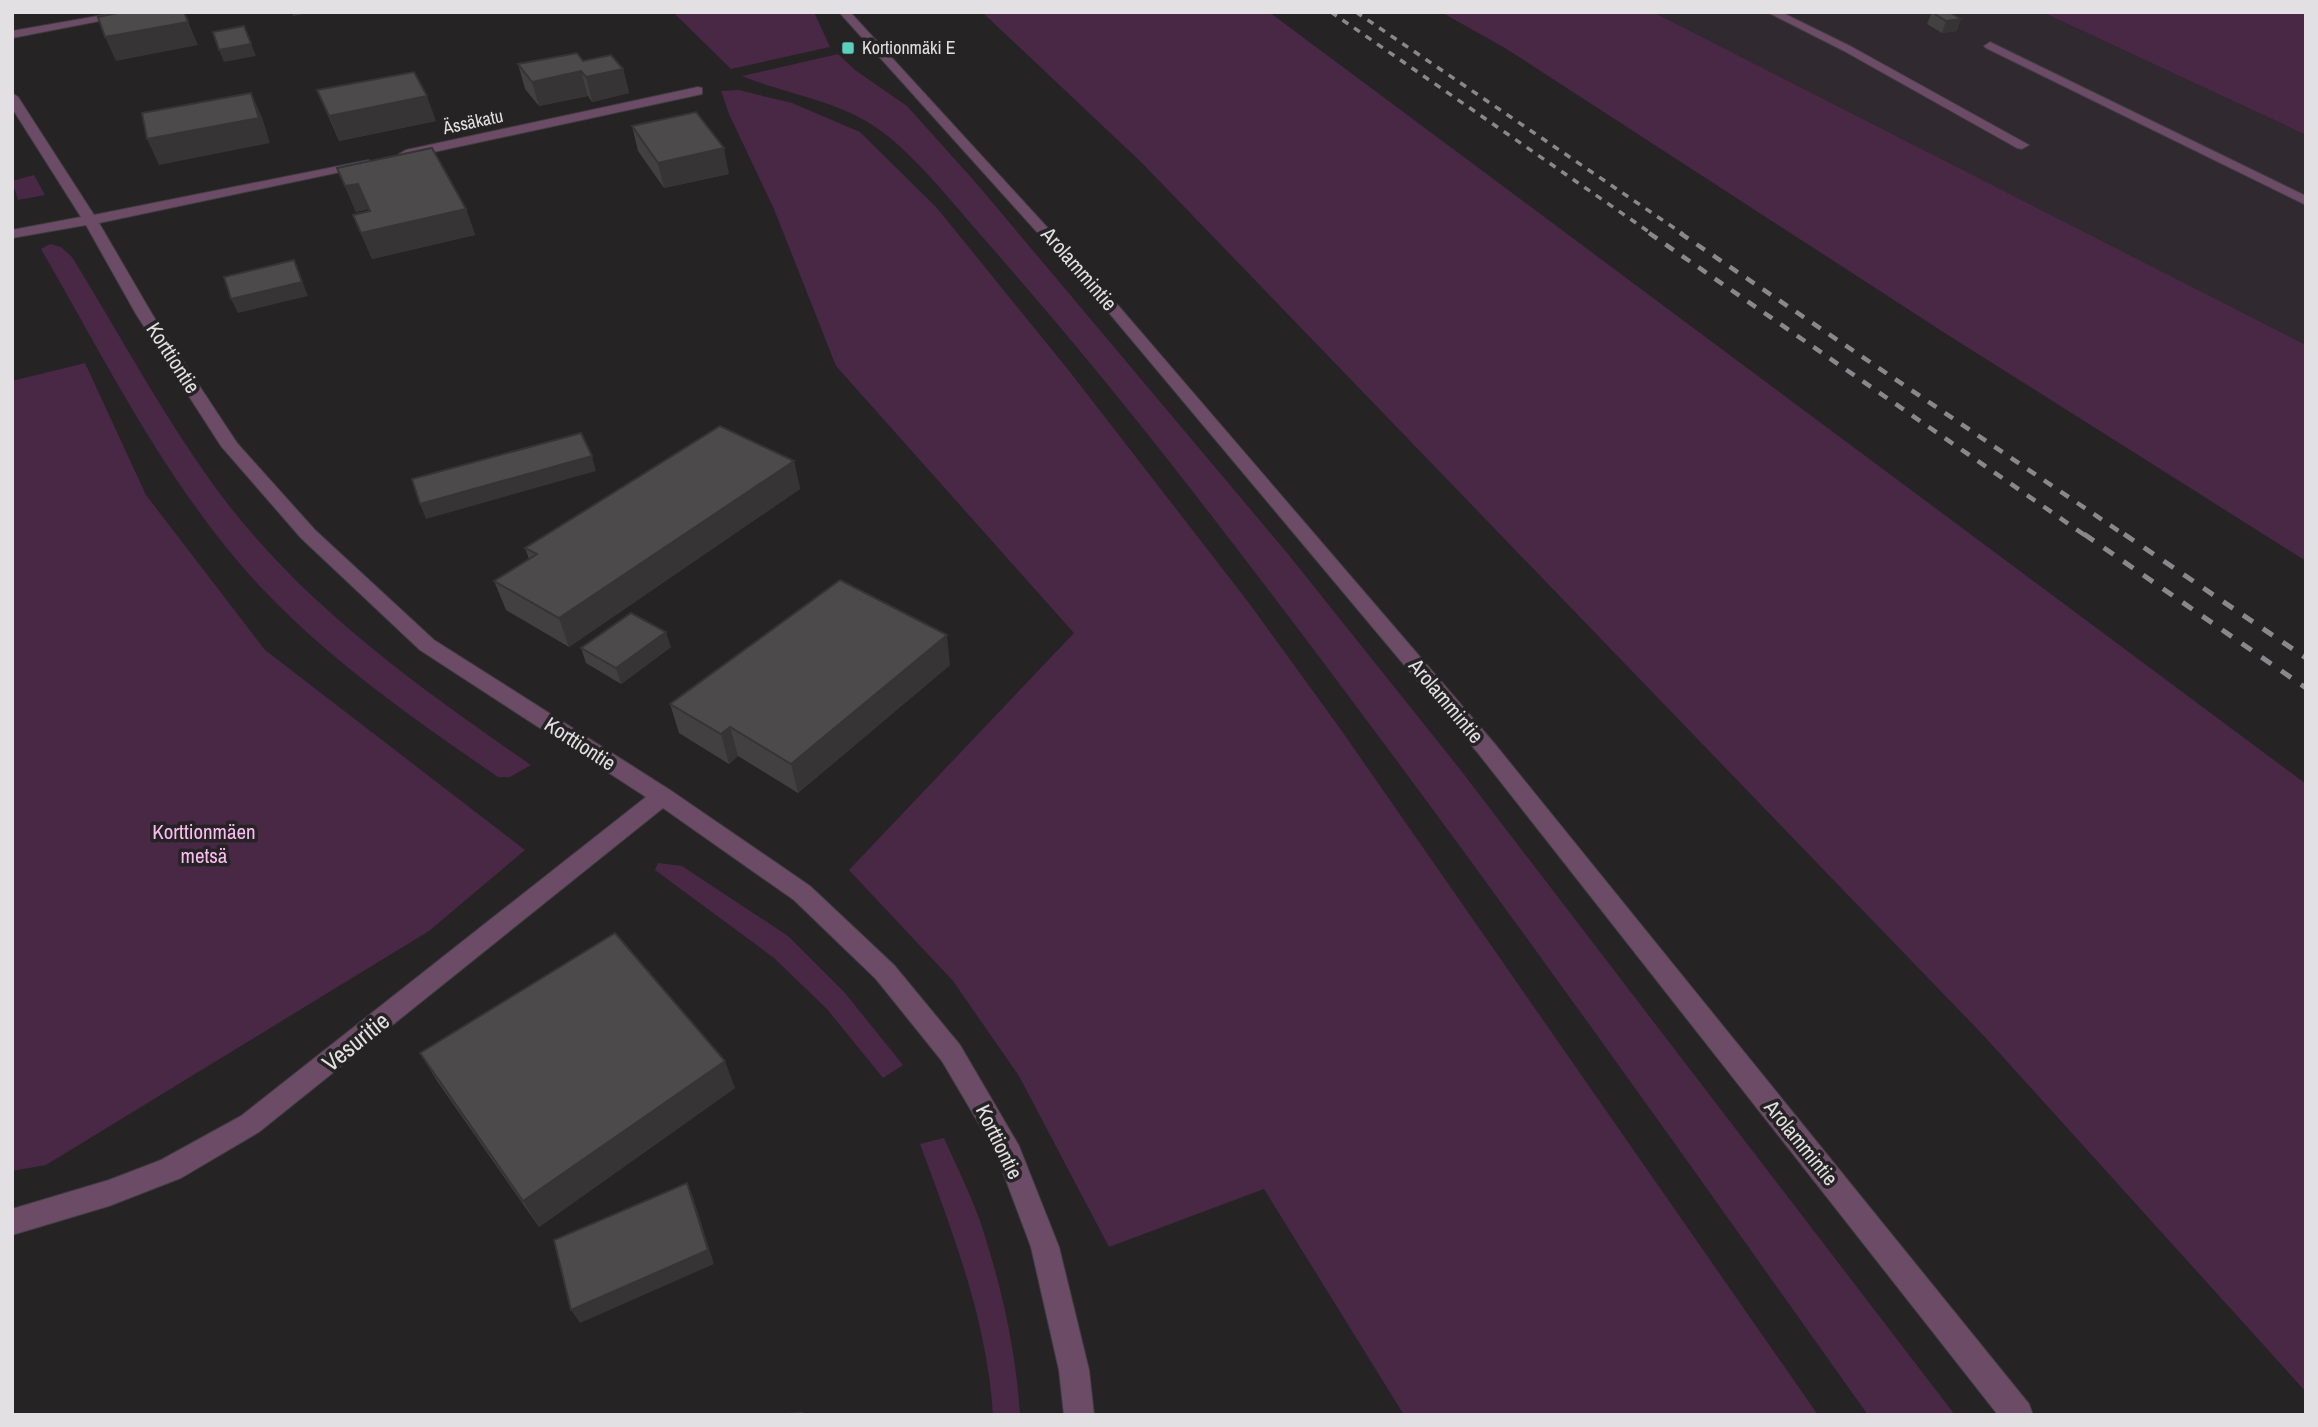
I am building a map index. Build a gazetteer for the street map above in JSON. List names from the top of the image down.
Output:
{
  "streets": {
    "street": [
      "Ässäkatu",
      "Arolammintie",
      "Korttiontie",
      "Vesuritie"
    ]
  },
  "crossings": [
    ["Ässäkatu", "Korttiontie"],
    ["Korttiontie", "Vesuritie"]
  ],
  "parks": ["Korttionmäen metsä"],
  "places": {
    "transit": ["Kortionmäki E"]
  }
}
